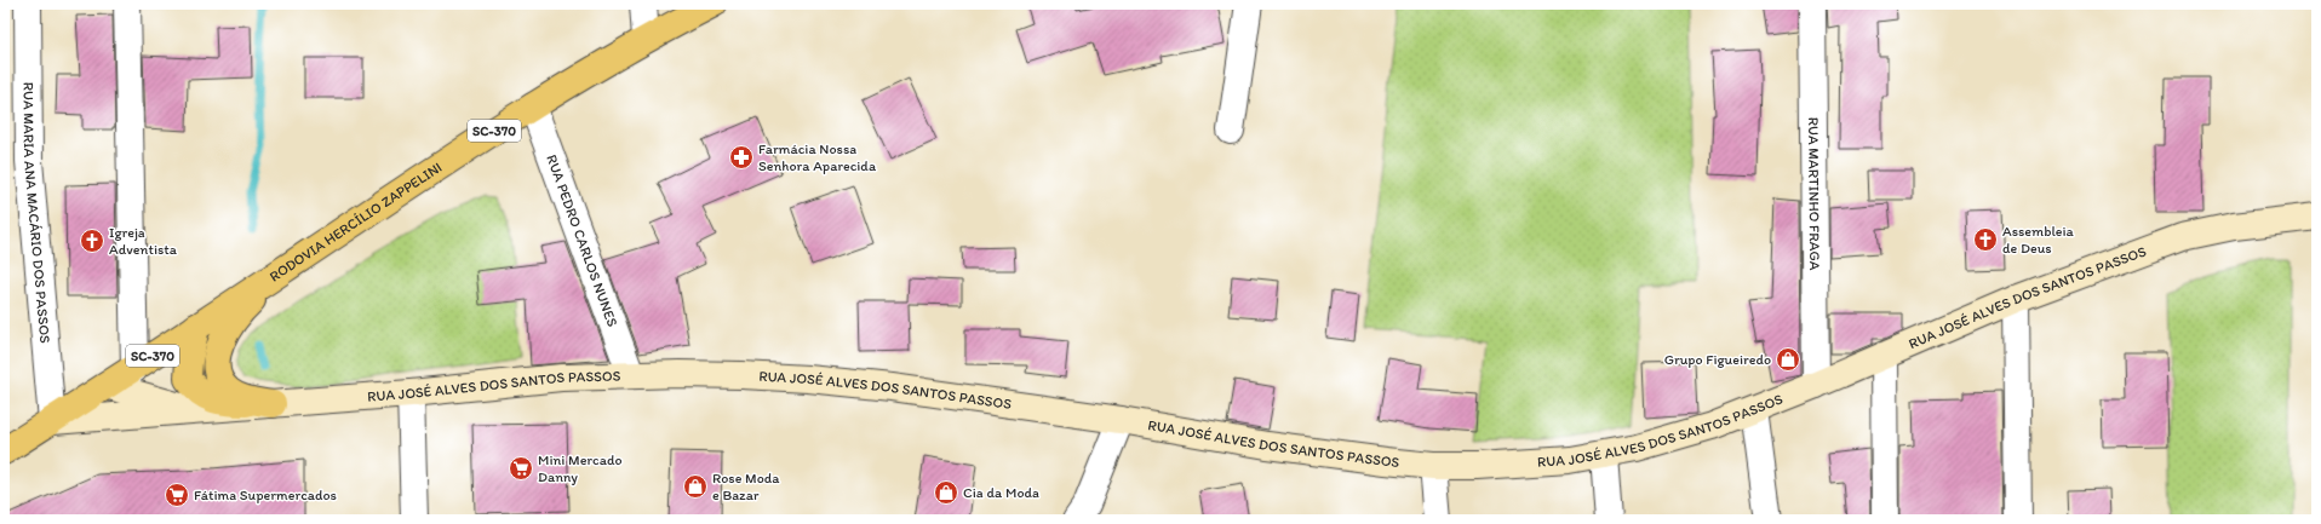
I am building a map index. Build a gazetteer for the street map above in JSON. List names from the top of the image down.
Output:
{
  "streets": {
    "main road": ["SC-370", "RODOVIA HERCÍLIO ZAPPELINI"],
    "street": [
      "RUA MARTINHO FRAGA",
      "RUA MARIA ANA MACÁRIO DOS PASSOS",
      "RUA PEDRO CARLOS NUNES",
      "RUA JOSÉ ALVES DOS SANTOS PASSOS"
    ]
  },
  "crossings": [
    ["RUA MARTINHO FRAGA", "RUA JOSÉ ALVES DOS SANTOS PASSOS"],
    ["RUA MARIA ANA MACÁRIO DOS PASSOS", "RODOVIA HERCÍLIO ZAPPELINI"],
    ["RUA MARIA ANA MACÁRIO DOS PASSOS", "RUA JOSÉ ALVES DOS SANTOS PASSOS"],
    ["RODOVIA HERCÍLIO ZAPPELINI", "RUA PEDRO CARLOS NUNES"],
    ["RODOVIA HERCÍLIO ZAPPELINI", "RUA JOSÉ ALVES DOS SANTOS PASSOS"],
    ["RUA PEDRO CARLOS NUNES", "RUA JOSÉ ALVES DOS SANTOS PASSOS"]
  ],
  "places": {
    "pharmacy": ["Farmácia Nossa Senhora Aparecida"],
    "church": ["Assembleia de Deus", "Igreja Adventista"],
    "shop": ["Grupo Figueiredo", "Rose Moda e Bazar", "Cia da Moda"],
    "supermarket": ["Mini Mercado Danny", "Fátima Supermercados"]
  }
}
